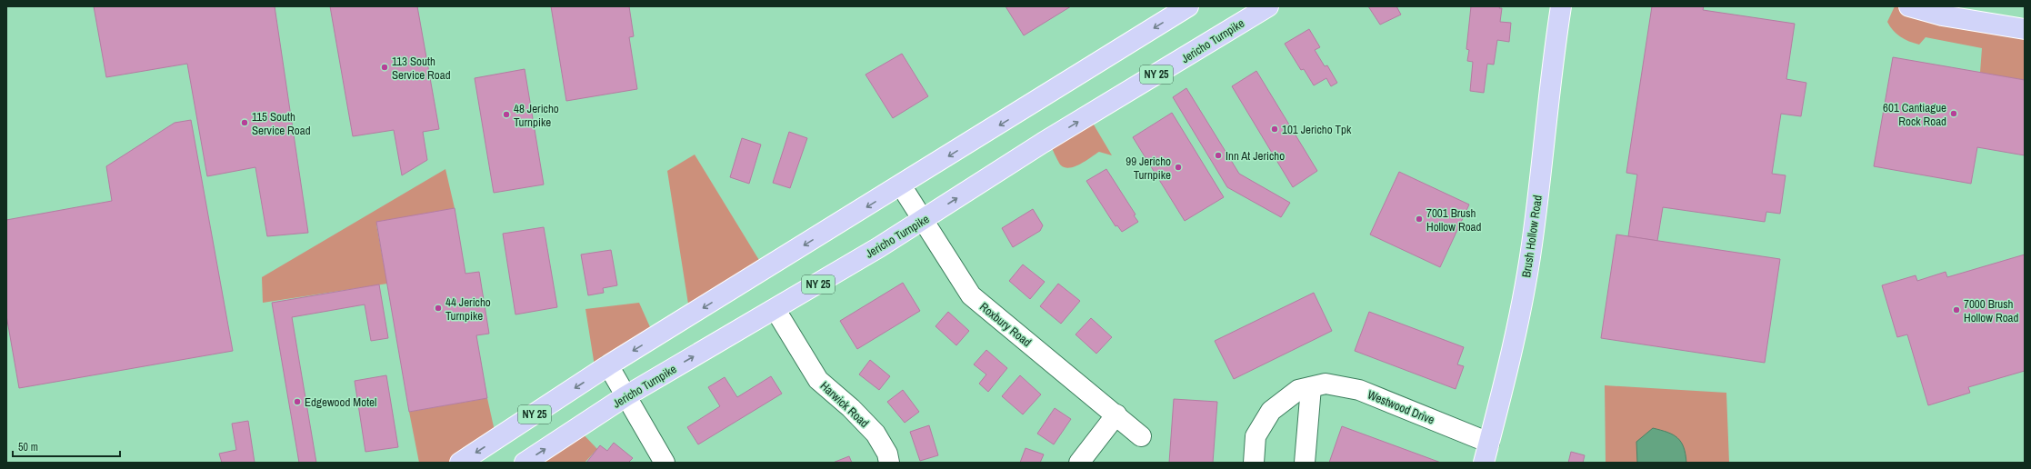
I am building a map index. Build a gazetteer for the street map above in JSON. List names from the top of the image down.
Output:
{
  "streets": {
    "main road": ["Jericho Turnpike", "NY 25", "Brush Hollow Road"],
    "street": ["Roxbury Road", "Harwick Road", "Westwood Drive"]
  },
  "crossings": [
    ["Jericho Turnpike", "Roxbury Road"],
    ["Jericho Turnpike", "Harwick Road"],
    ["NY 25", "Roxbury Road"],
    ["Brush Hollow Road", "Westwood Drive"]
  ],
  "places": [
    "113 South Service Road",
    "601 Cantiague Rock Road",
    "48 Jericho Turnpike",
    "115 South Service Road",
    "101 Jericho Tpk",
    "Inn At Jericho",
    "99 Jericho Turnpike",
    "7001 Brush Hollow Road",
    "44 Jericho Turnpike",
    "7000 Brush Hollow Road",
    "Edgewood Motel"
  ],
  "scale_bar": "50 m"
}
